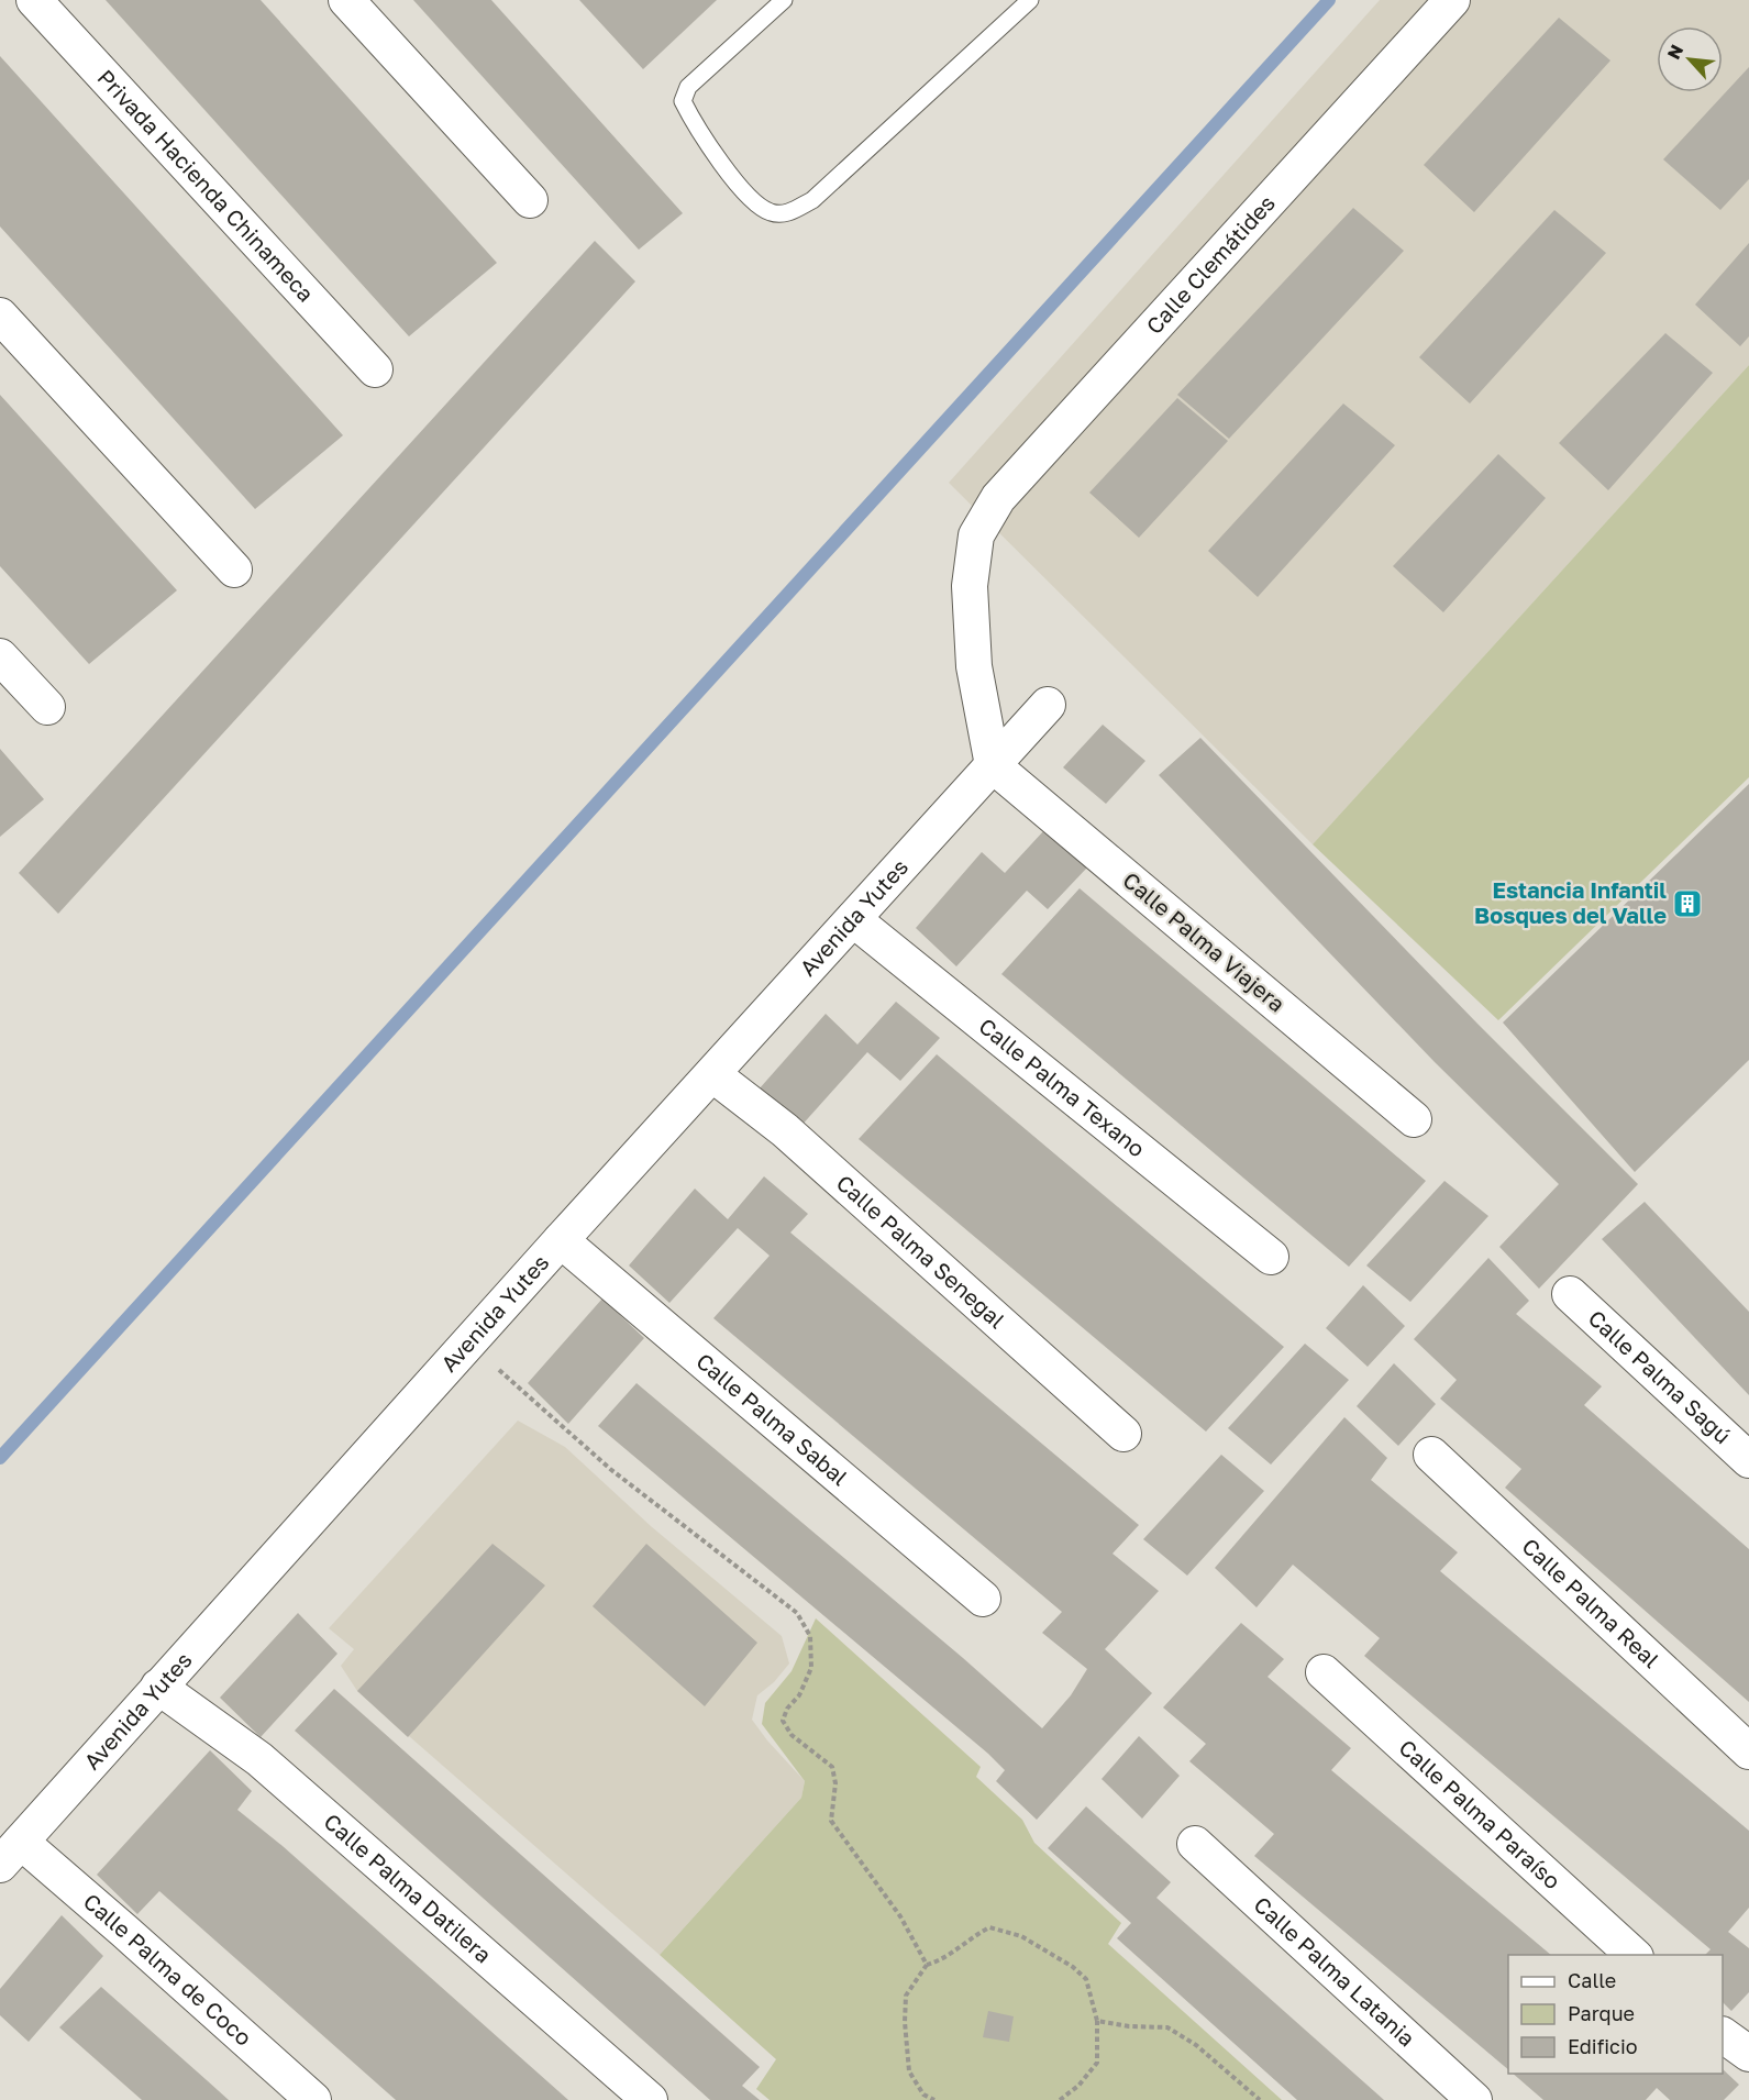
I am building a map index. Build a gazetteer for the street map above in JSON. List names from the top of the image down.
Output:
{
  "streets": {
    "street": [
      "Privada Hacienda Chinameca",
      "Calle Clemátides",
      "Avenida Yutes",
      "Calle Palma Viajera",
      "Calle Palma Texano",
      "Calle Palma Senegal",
      "Calle Palma Sagú",
      "Calle Palma Sabal",
      "Calle Palma Real",
      "Calle Palma Paraíso",
      "Calle Palma Datilera",
      "Calle Palma de Coco",
      "Calle Palma Latania"
    ]
  },
  "crossings": [
    ["Calle Clemátides", "Avenida Yutes"],
    ["Calle Clemátides", "Calle Palma Viajera"],
    ["Avenida Yutes", "Calle Palma Viajera"],
    ["Avenida Yutes", "Calle Palma Texano"],
    ["Avenida Yutes", "Calle Palma Senegal"],
    ["Avenida Yutes", "Calle Palma Sabal"],
    ["Avenida Yutes", "Calle Palma Datilera"],
    ["Avenida Yutes", "Calle Palma de Coco"]
  ],
  "places": {
    "building": ["Estancia Infantil Bosques del Valle"]
  },
  "legend": ["Calle", "Parque", "Edificio"],
  "north": "top left"
}
